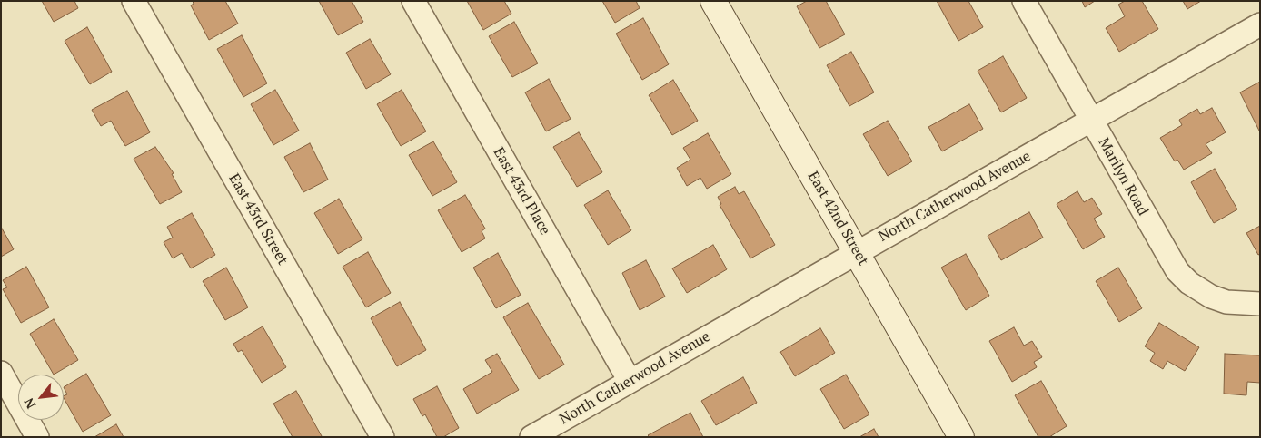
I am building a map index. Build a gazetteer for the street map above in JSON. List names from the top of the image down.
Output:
{
  "streets": {
    "street": [
      "Marilyn Road",
      "East 43rd Place",
      "North Catherwood Avenue",
      "East 42nd Street",
      "East 43rd Street"
    ]
  },
  "crossings": [
    ["Marilyn Road", "North Catherwood Avenue"],
    ["East 43rd Place", "North Catherwood Avenue"],
    ["North Catherwood Avenue", "East 42nd Street"]
  ],
  "north": "bottom left"
}
